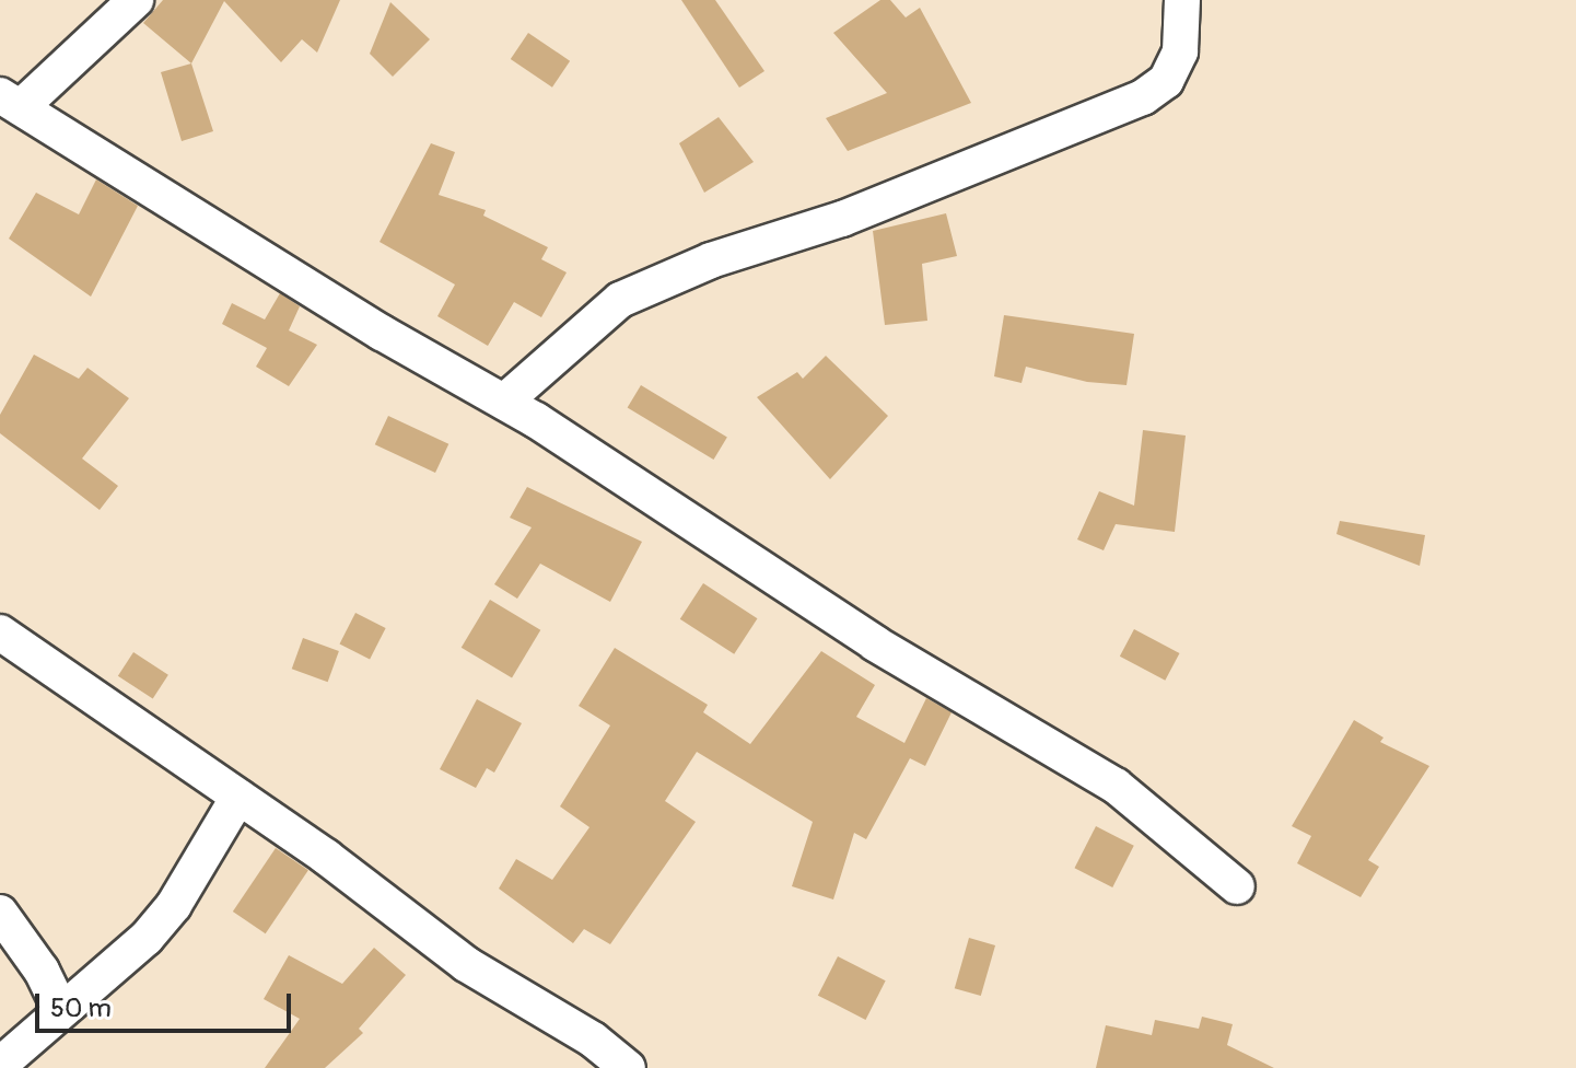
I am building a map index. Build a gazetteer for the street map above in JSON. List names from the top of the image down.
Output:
{
  "scale_bar": "50 m"
}
